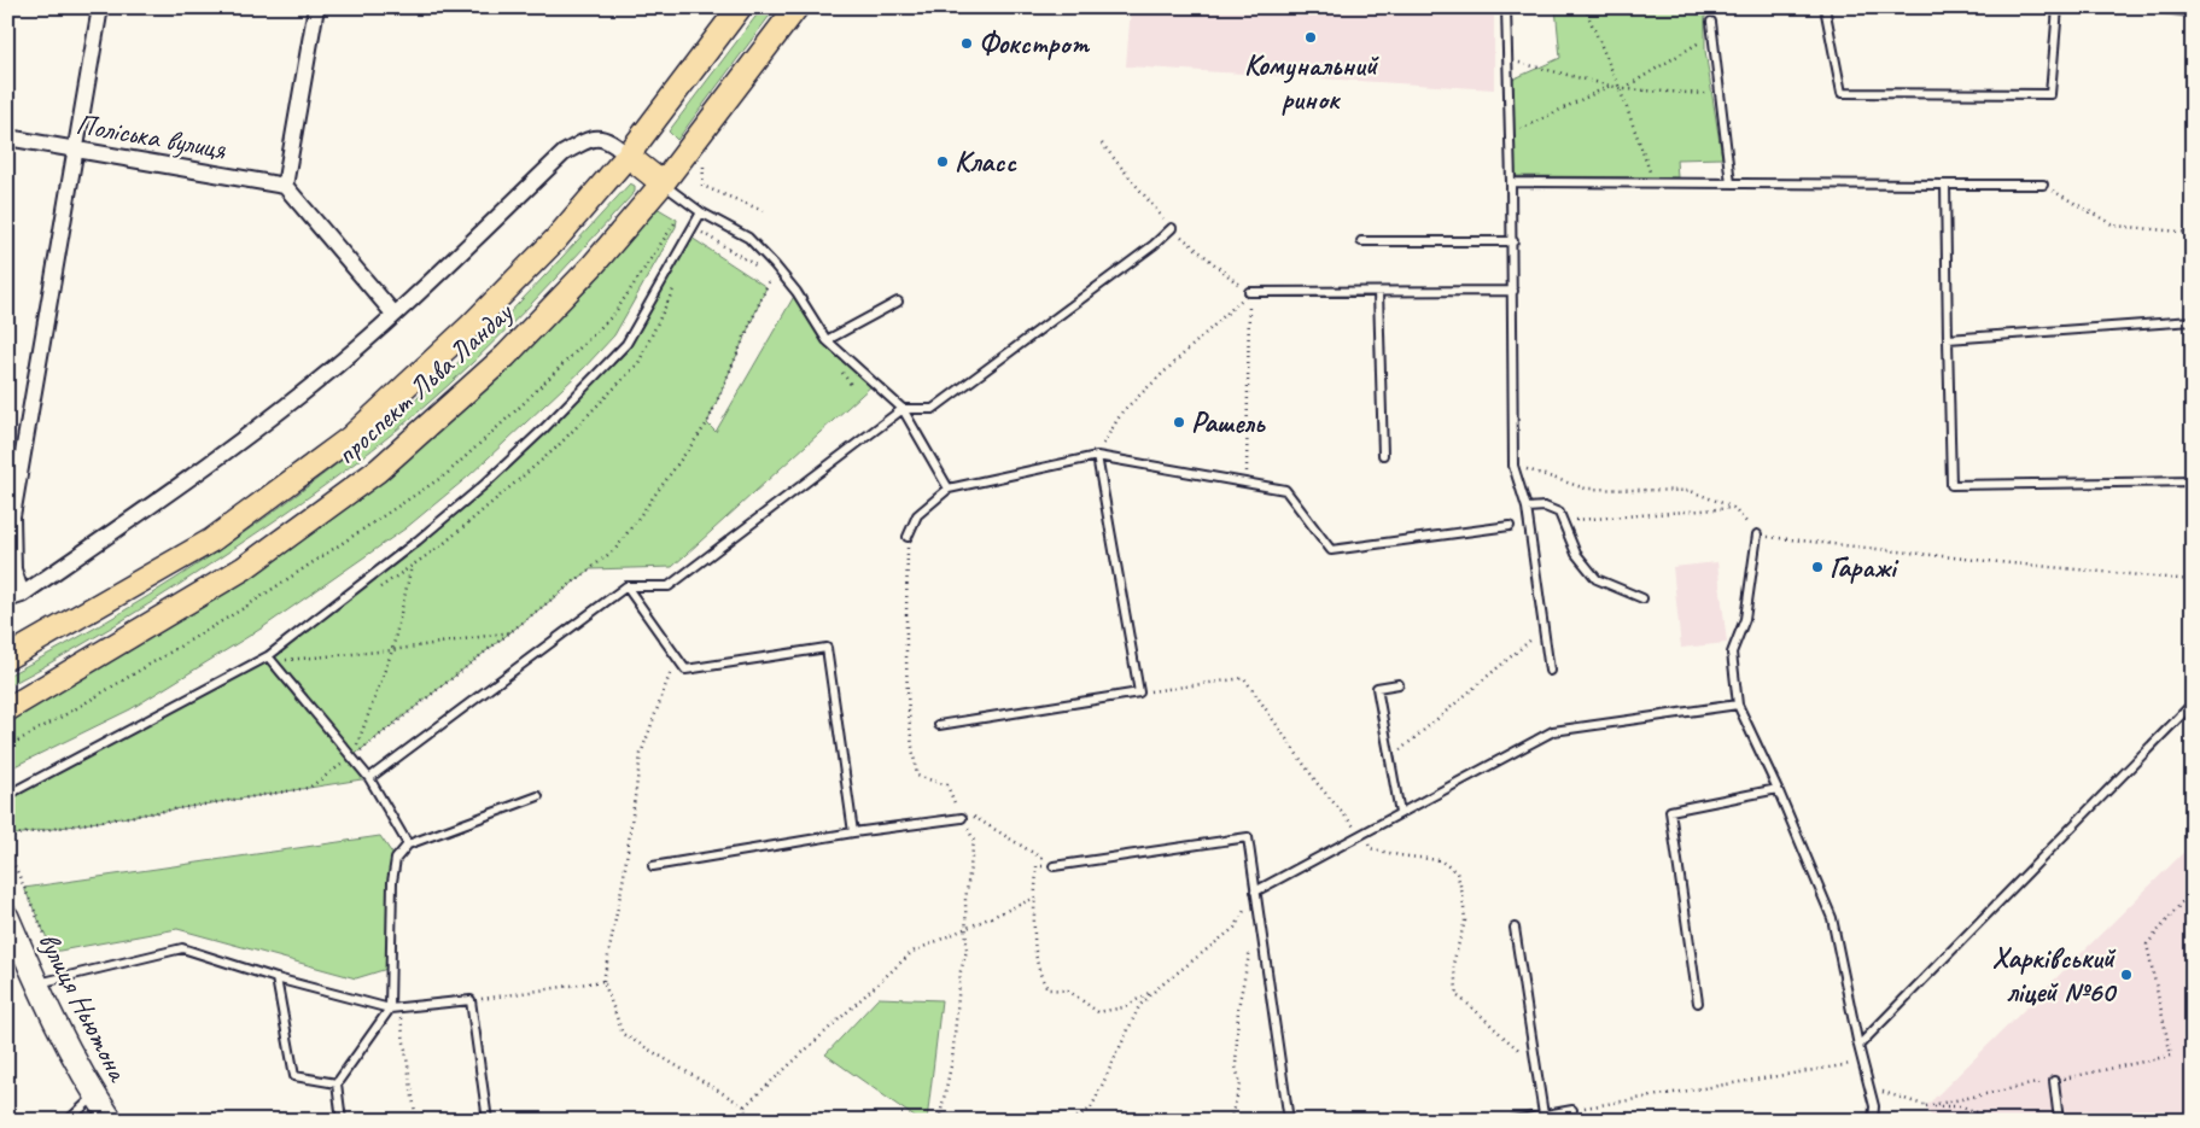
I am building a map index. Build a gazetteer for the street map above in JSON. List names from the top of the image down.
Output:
{
  "streets": {
    "main road": ["проспект Льва Ландау"],
    "street": ["Поліська вулиця", "вулиця Ньютона"]
  },
  "places": [
    "Комунальний ринок",
    "Фокстрот",
    "Класс",
    "Рашель",
    "Гаражі",
    "Харківський ліцей №60"
  ]
}
